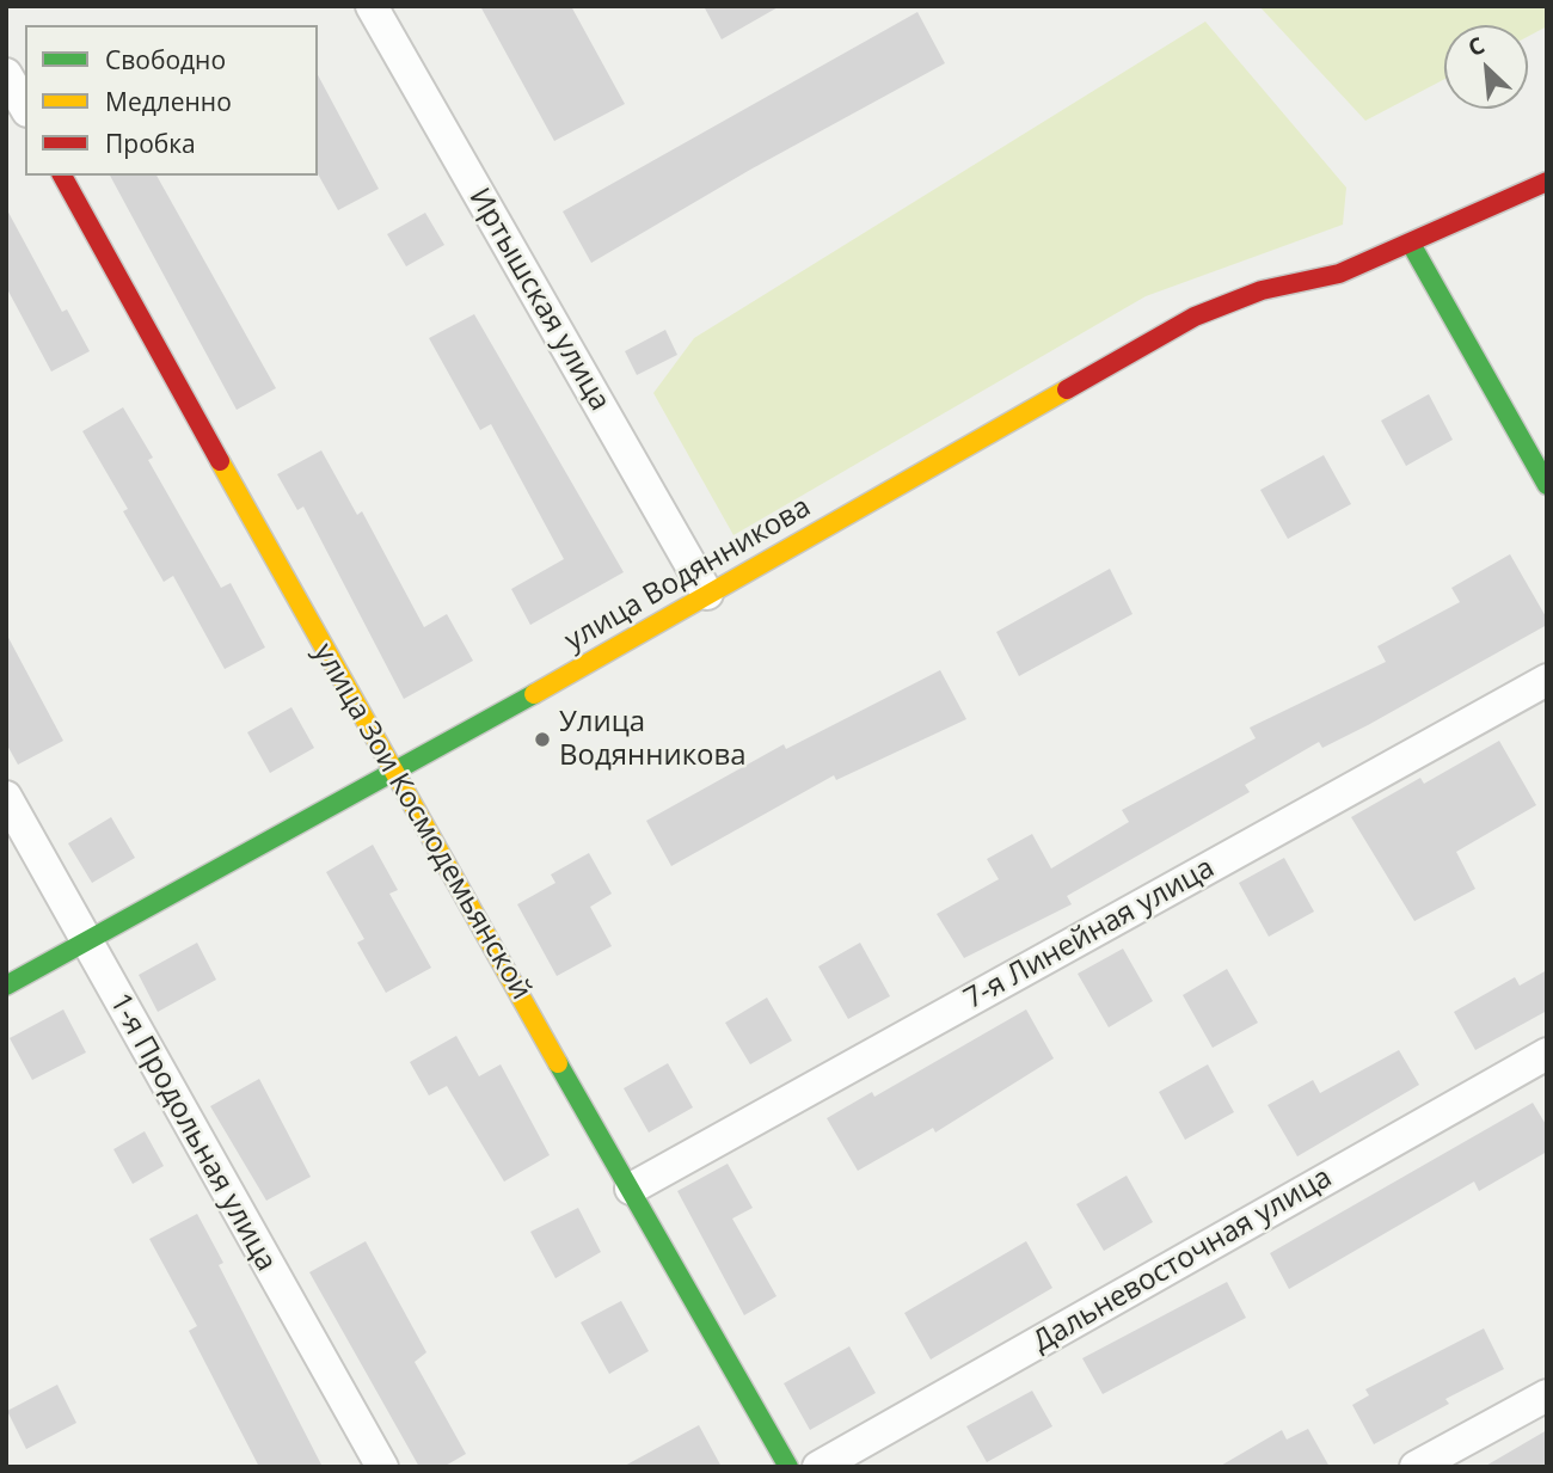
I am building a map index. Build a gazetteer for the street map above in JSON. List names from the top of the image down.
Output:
{
  "streets": {
    "street": [
      "Иртышская улица",
      "улица Водянникова",
      "улица Зои Космодемьянской",
      "7-я Линейная улица",
      "1-я Продольная улица",
      "Дальневосточная улица"
    ]
  },
  "crossings": [
    ["Иртышская улица", "улица Водянникова"],
    ["улица Водянникова", "улица Зои Космодемьянской"],
    ["улица Водянникова", "1-я Продольная улица"],
    ["улица Зои Космодемьянской", "7-я Линейная улица"]
  ],
  "places": ["Улица Водянникова"],
  "legend": ["Свободно", "Медленно", "Пробка"],
  "north": "top left"
}
